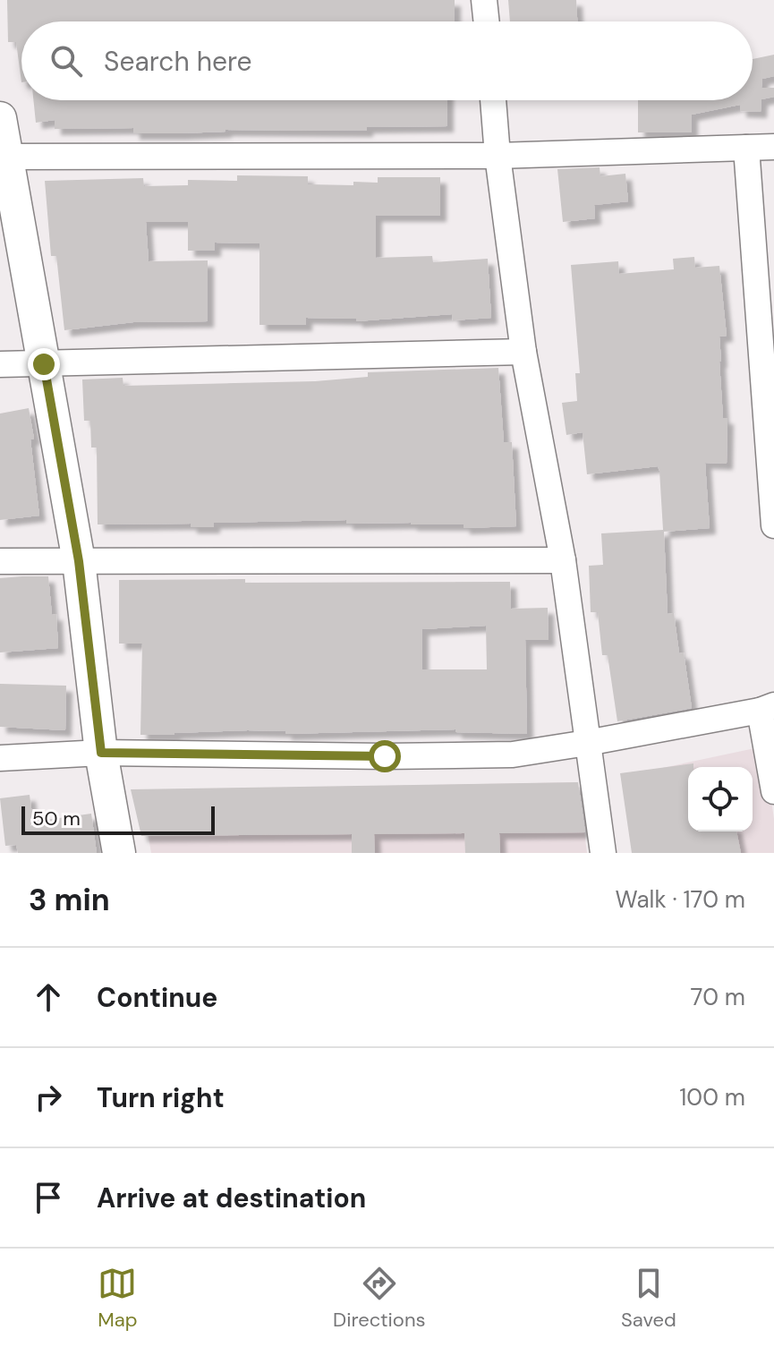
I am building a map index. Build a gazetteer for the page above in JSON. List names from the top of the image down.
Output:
{
  "scale_bar": "50 m",
  "page": {
    "search": "Search here",
    "scale": "50 m",
    "heading": ["3 min", "Walk · 170 m"],
    "list": [
      ["Continue", "70 m"],
      ["Turn right", "100 m"],
      "Arrive at destination"
    ],
    "nav": ["Map", "Directions", "Saved"]
  }
}
